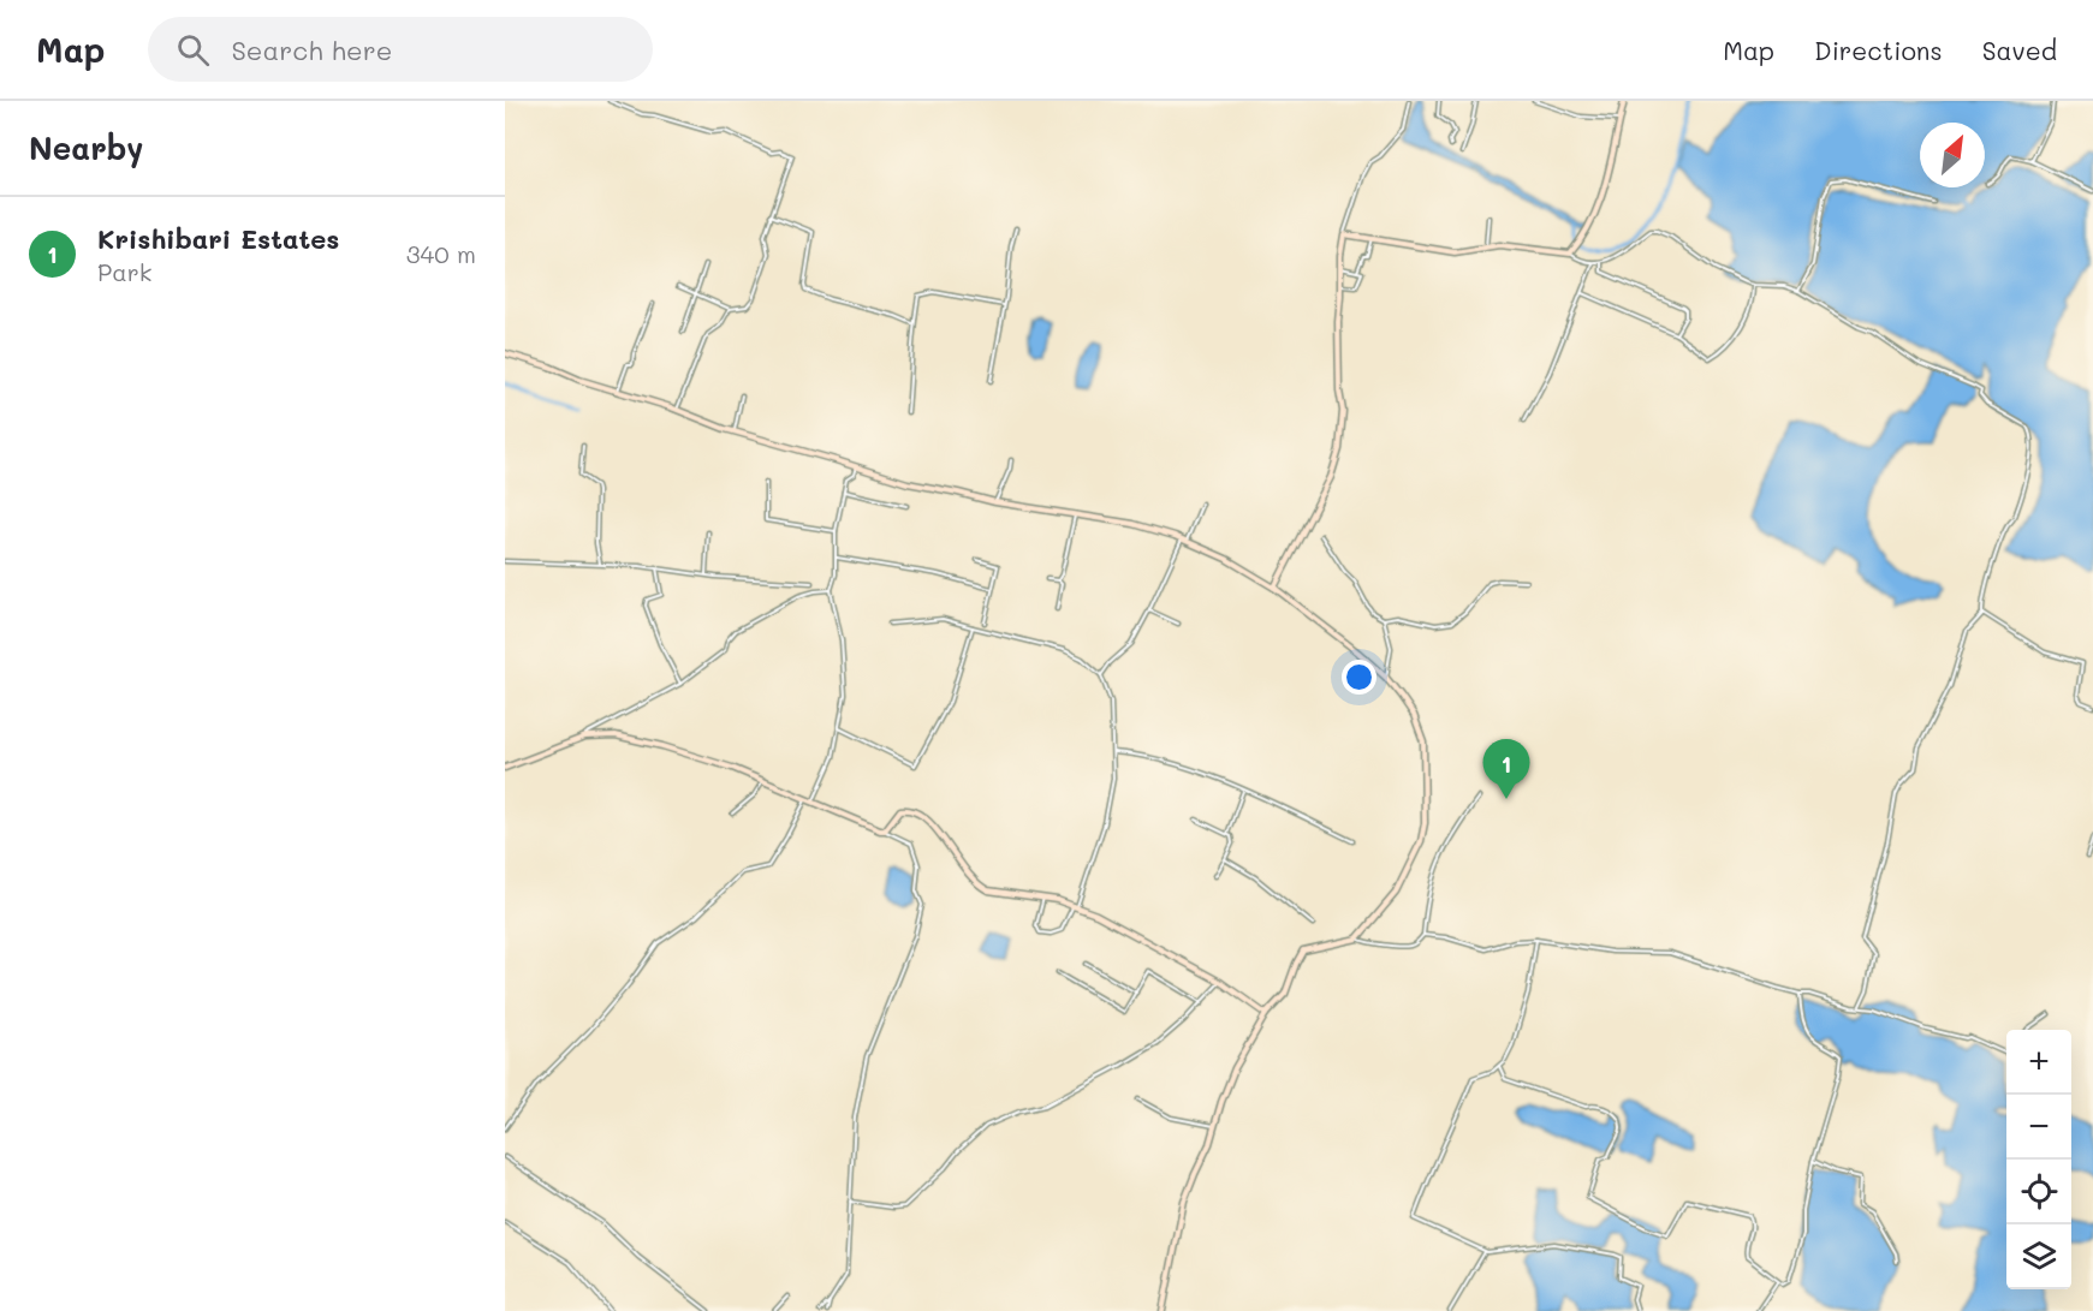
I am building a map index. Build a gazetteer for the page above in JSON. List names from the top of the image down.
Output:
{
  "north": "top right",
  "page": {
    "header": "Map",
    "search": "Search here",
    "nav": ["Map", "Directions", "Saved"],
    "heading": "Nearby",
    "list": [
      {
        "mark": "1",
        "name": "Krishibari Estates",
        "note": "Park",
        "value": "340 m"
      }
    ],
    "pins": "1",
    "map_buttons": ["+", "−"]
  }
}
